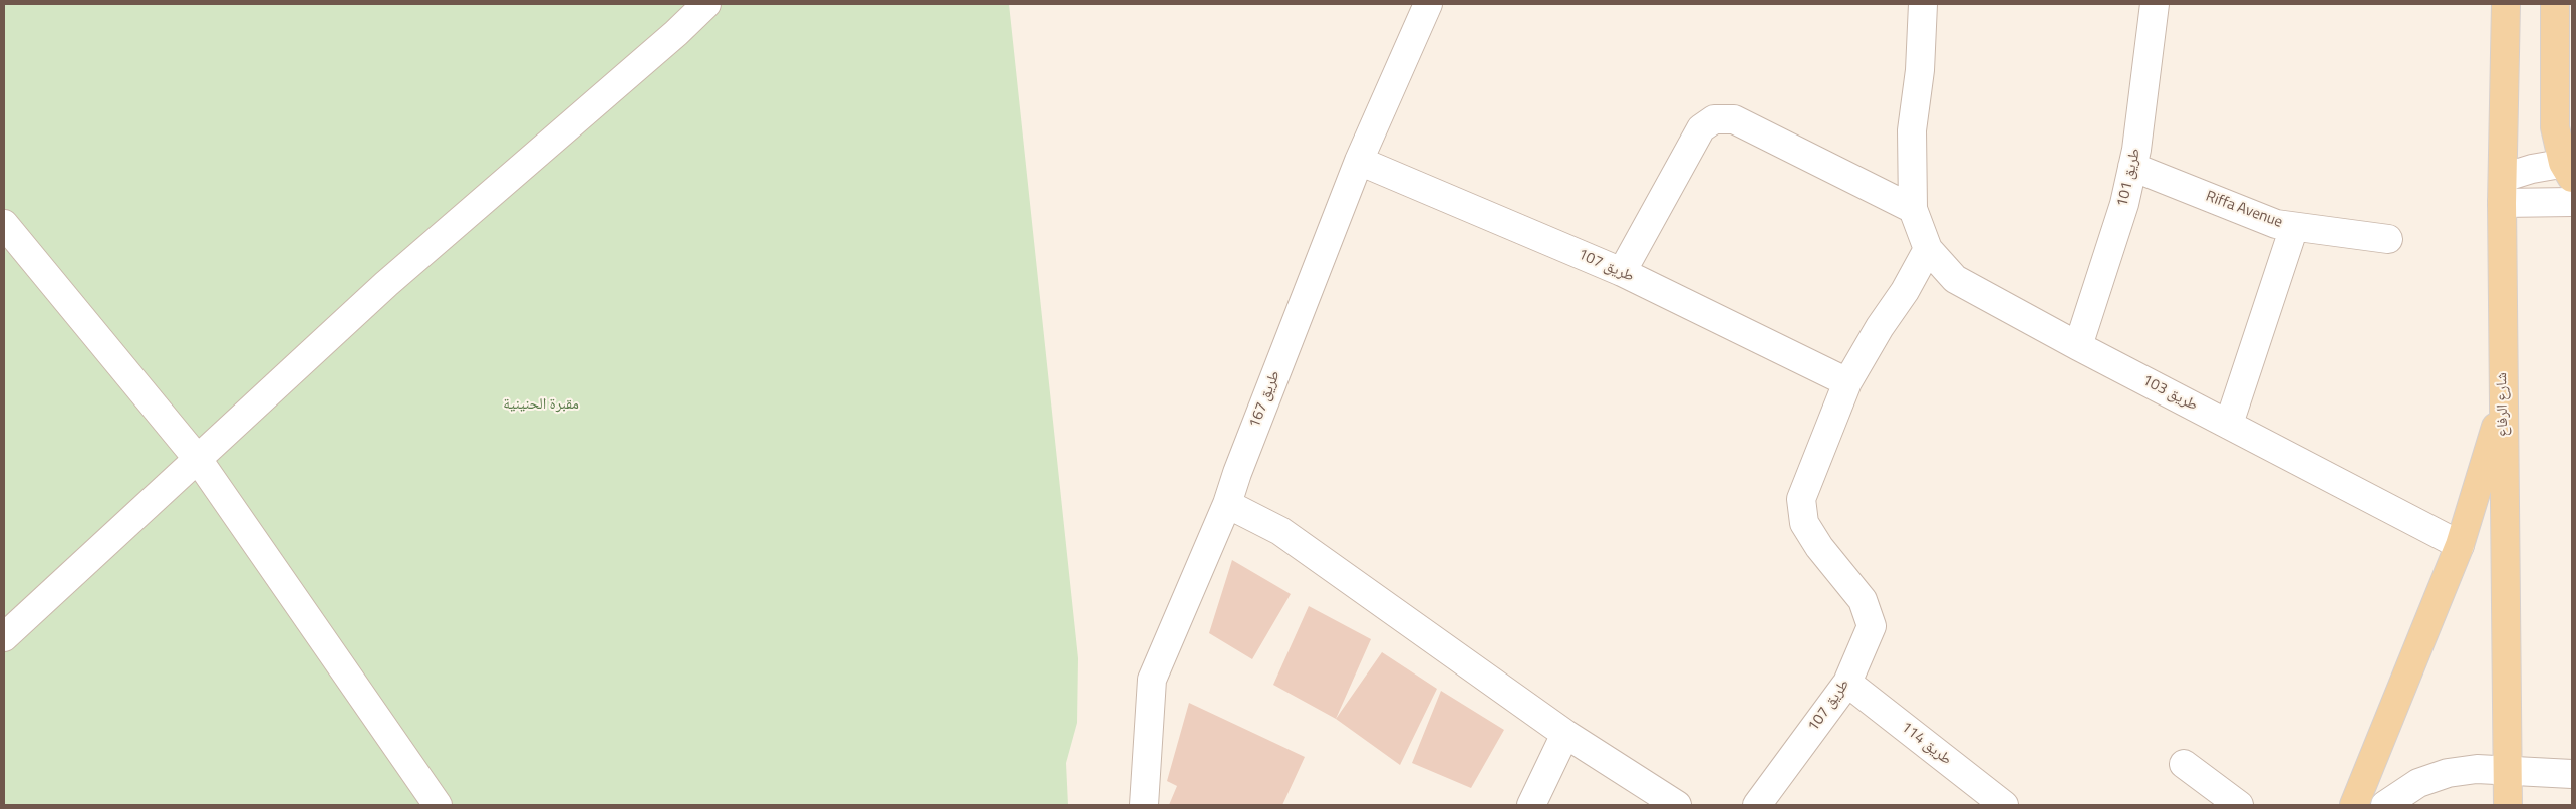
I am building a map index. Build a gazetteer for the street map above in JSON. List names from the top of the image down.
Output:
{
  "streets": {
    "main road": ["شارع الرفاع"],
    "street": [
      "طريق 101",
      "Riffa Avenue",
      "طريق 107",
      "طريق 103",
      "طريق 167",
      "طريق 114"
    ]
  },
  "crossings": [
    ["طريق 101", "Riffa Avenue"],
    ["طريق 101", "طريق 103"],
    ["طريق 107", "طريق 103"],
    ["طريق 107", "طريق 167"],
    ["طريق 107", "طريق 114"]
  ],
  "parks": ["مقبرة الحنينية"]
}
